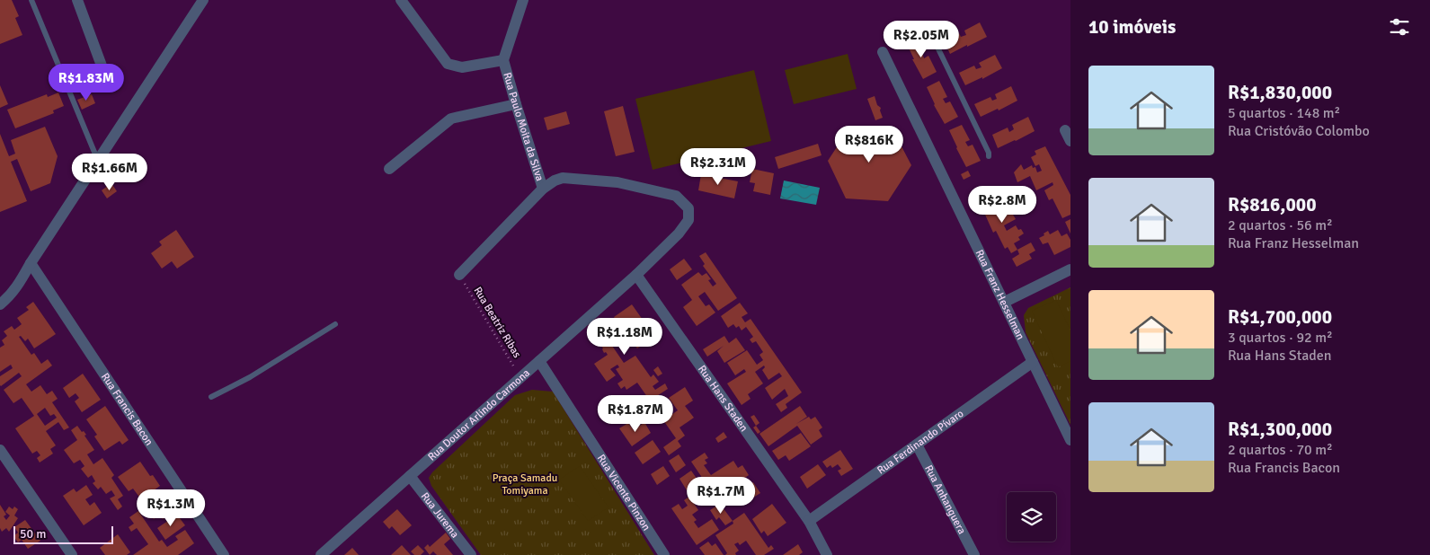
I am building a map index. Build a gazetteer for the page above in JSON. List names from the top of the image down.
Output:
{
  "streets": {
    "street": [
      "Rua Paulo Moita da Silva",
      "Rua Franz Hesselman",
      "Rua Hans Staden",
      "Rua Francis Bacon",
      "Rua Doutor Arlindo Carmona",
      "Rua Ferdinando Pívaro",
      "Rua Vicente Pinzon",
      "Rua Anhanguera",
      "Rua Jurema"
    ],
    "path": ["Rua Beatriz Ribas"]
  },
  "crossings": [
    ["Rua Paulo Moita da Silva", "Rua Beatriz Ribas"],
    ["Rua Paulo Moita da Silva", "Rua Doutor Arlindo Carmona"],
    ["Rua Franz Hesselman", "Rua Ferdinando Pívaro"],
    ["Rua Beatriz Ribas", "Rua Doutor Arlindo Carmona"],
    ["Rua Hans Staden", "Rua Doutor Arlindo Carmona"],
    ["Rua Hans Staden", "Rua Ferdinando Pívaro"],
    ["Rua Doutor Arlindo Carmona", "Rua Vicente Pinzon"],
    ["Rua Doutor Arlindo Carmona", "Rua Jurema"],
    ["Rua Ferdinando Pívaro", "Rua Anhanguera"]
  ],
  "parks": ["Praça Samadu Tomiyama"],
  "scale_bar": "50 m",
  "page": {
    "heading": "10 imóveis",
    "price": [
      "R$2.05M",
      "R$1.83M",
      "R$816K",
      "R$2.31M",
      "R$1.66M",
      "R$2.8M",
      "R$1.18M",
      "R$1.87M",
      "R$1.7M",
      "R$1.3M"
    ],
    "list": [
      {
        "name": "R$1,830,000",
        "note": "5 quartos · 148 m² · Rua Cristóvão Colombo"
      },
      {
        "name": "R$816,000",
        "note": "2 quartos · 56 m² · Rua Franz Hesselman"
      },
      {
        "name": "R$1,700,000",
        "note": "3 quartos · 92 m² · Rua Hans Staden"
      },
      {
        "name": "R$1,300,000",
        "note": "2 quartos · 70 m² · Rua Francis Bacon"
      }
    ],
    "scale": "50 m"
  }
}
